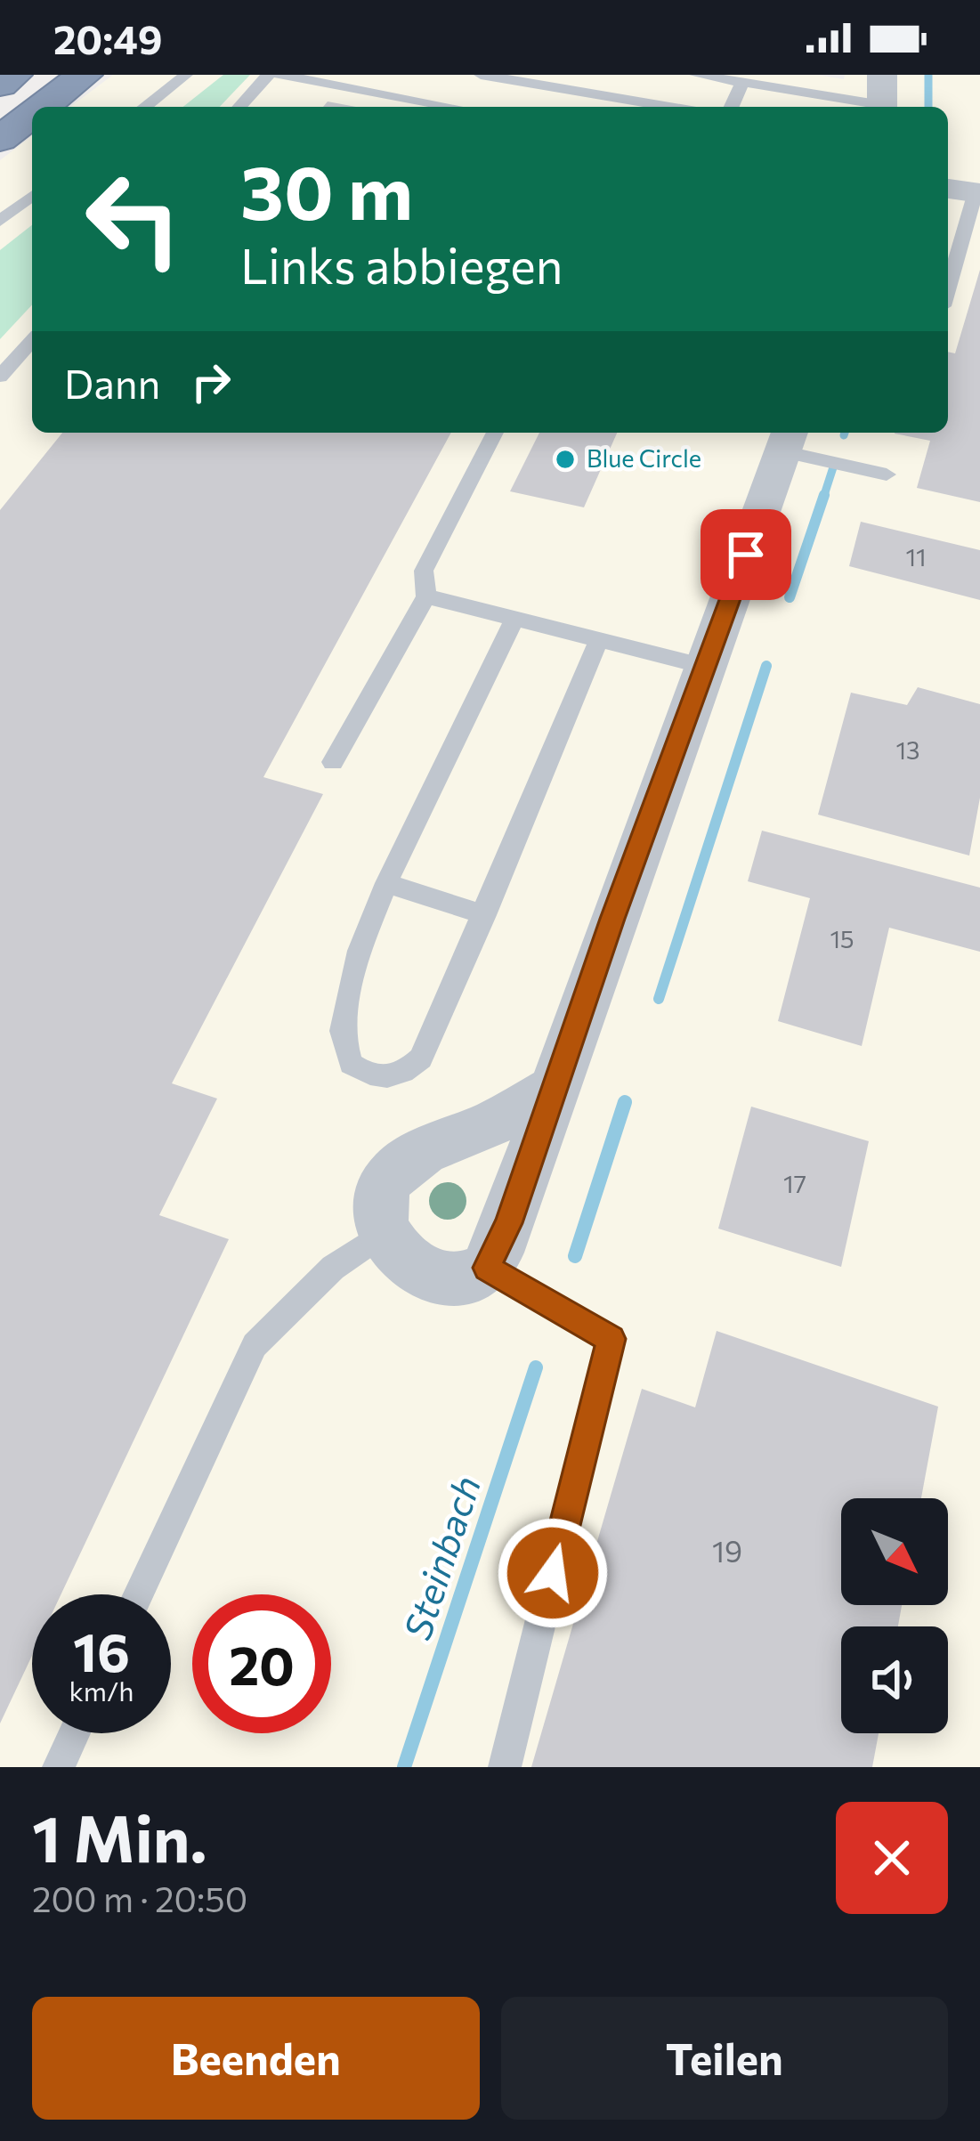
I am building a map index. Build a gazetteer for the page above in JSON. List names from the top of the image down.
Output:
{
  "water": ["Steinbach"],
  "places": ["Blue Circle"],
  "house_numbers": [
    "11",
    "13",
    "15",
    "17",
    "19"
  ],
  "north": "bottom right",
  "page": {
    "status": "20:49",
    "turn": ["30 m", "Links abbiegen"],
    "then": "Dann",
    "speed": "16 km/h",
    "limit": "20",
    "heading": ["1 Min.", "200 m · 20:50"],
    "buttons": ["Beenden", "Teilen"]
  }
}
